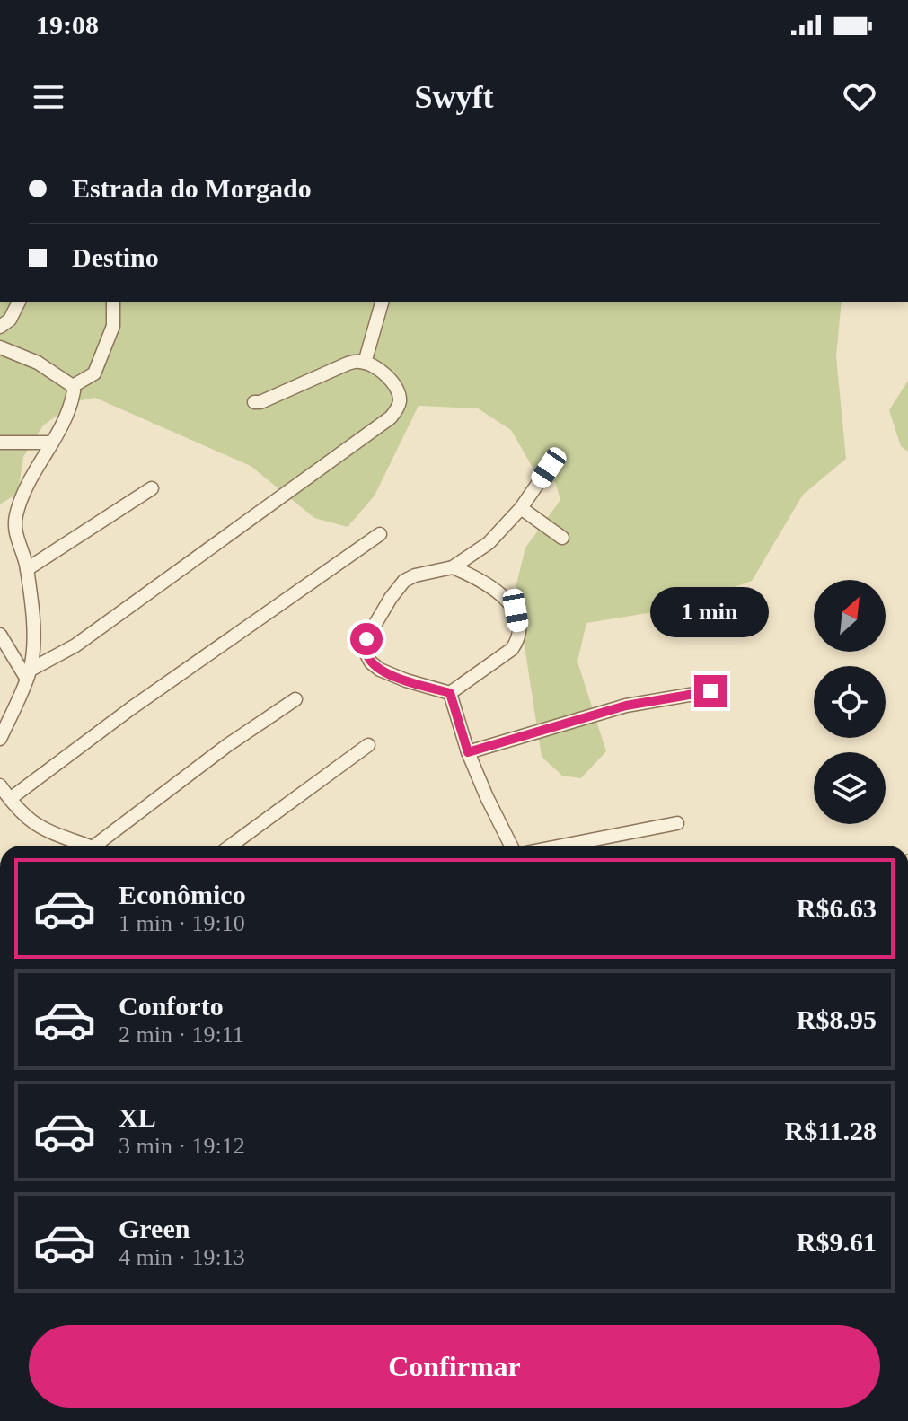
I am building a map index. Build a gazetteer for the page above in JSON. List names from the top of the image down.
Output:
{
  "north": "top right",
  "page": {
    "status": "19:08",
    "header": "Swyft",
    "banner": ["Estrada do Morgado", "Destino"],
    "bubble": "1 min",
    "list": [
      {
        "name": "Econômico",
        "note": "1 min · 19:10",
        "value": "R$6.63"
      },
      {
        "name": "Conforto",
        "note": "2 min · 19:11",
        "value": "R$8.95"
      },
      {
        "name": "XL",
        "note": "3 min · 19:12",
        "value": "R$11.28"
      },
      {
        "name": "Green",
        "note": "4 min · 19:13",
        "value": "R$9.61"
      }
    ],
    "buttons": "Confirmar"
  }
}
